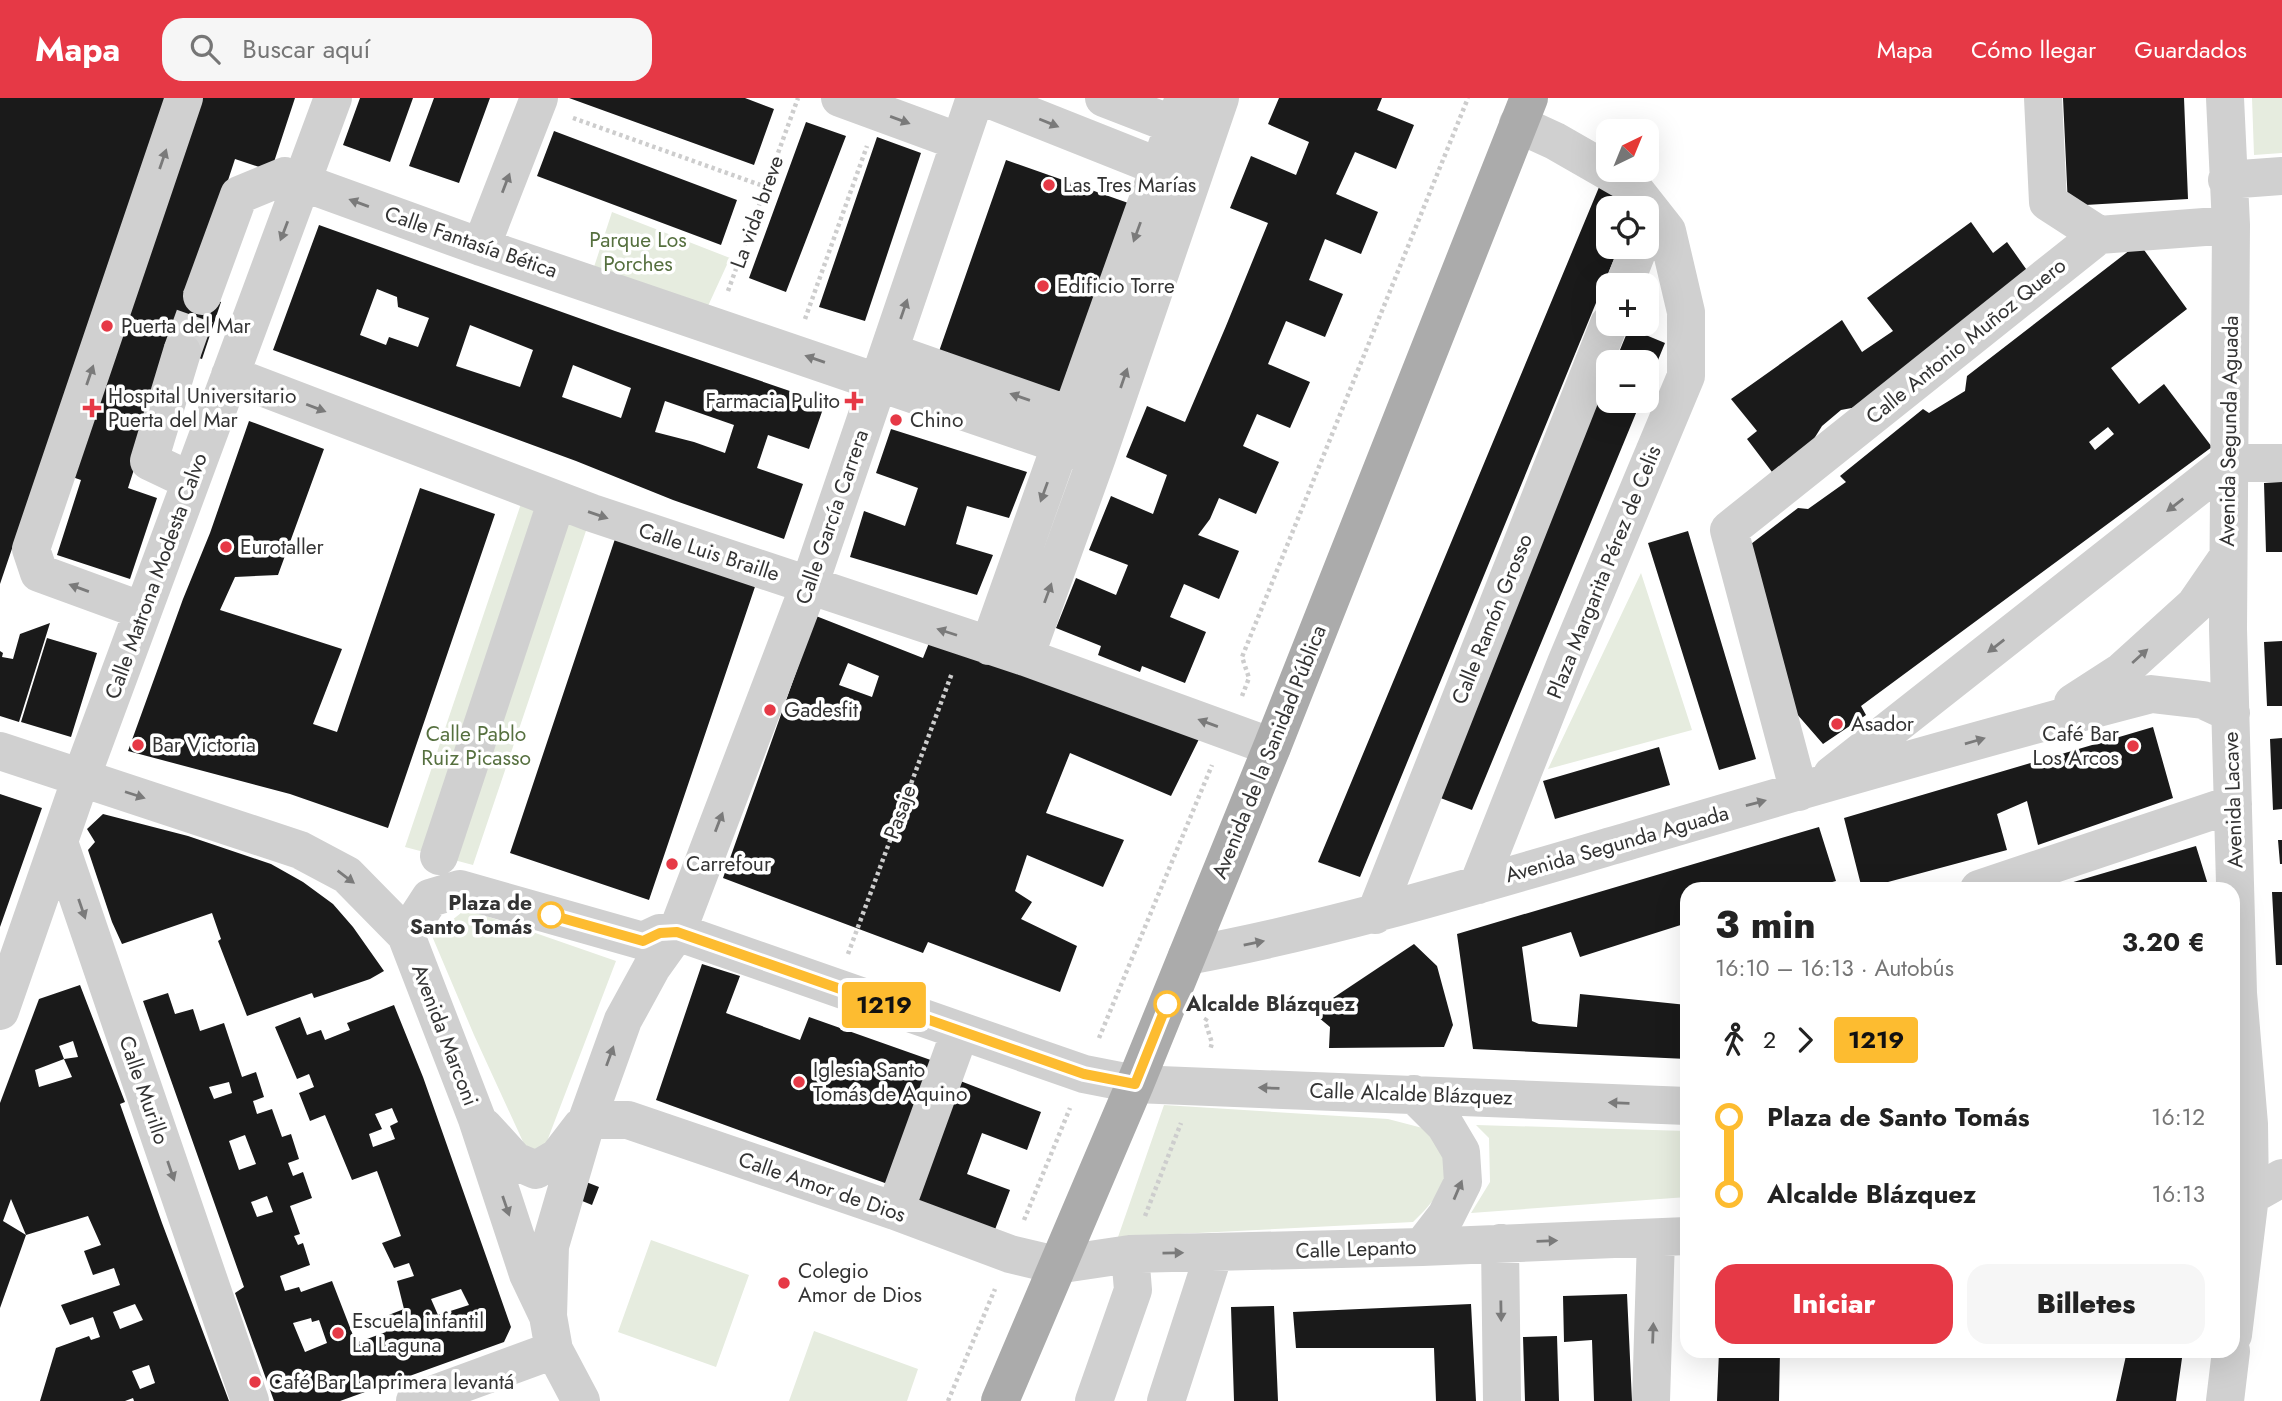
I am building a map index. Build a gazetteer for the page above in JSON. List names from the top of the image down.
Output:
{
  "streets": {
    "main road": ["Avenida de la Sanidad Pública"],
    "street": [
      "Calle Fantasía Bética",
      "Calle Antonio Muñoz Quero",
      "Avenida Segunda Aguada",
      "Calle García Carrera",
      "Calle Luis Braille",
      "Plaza Margarita Pérez de Celis",
      "Calle Matrona Modesta Calvo",
      "Calle Ramón Grosso",
      "Avenida Lacave",
      "Avenida Marconi",
      "Calle Murillo",
      "Calle Alcalde Blázquez",
      "Calle Amor de Dios",
      "Calle Lepanto"
    ],
    "path": ["La vida breve", "Pasaje"]
  },
  "crossings": [
    ["La vida breve", "Calle Fantasía Bética"],
    ["Calle Fantasía Bética", "Calle García Carrera"],
    ["Calle Fantasía Bética", "Calle Matrona Modesta Calvo"],
    ["Calle Antonio Muñoz Quero", "Avenida Segunda Aguada"],
    ["Avenida Segunda Aguada", "Plaza Margarita Pérez de Celis"],
    ["Avenida Segunda Aguada", "Calle Ramón Grosso"],
    ["Avenida Segunda Aguada", "Avenida de la Sanidad Pública"],
    ["Avenida Segunda Aguada", "Avenida Lacave"],
    ["Calle García Carrera", "Calle Luis Braille"],
    ["Calle García Carrera", "Calle Alcalde Blázquez"],
    ["Calle Luis Braille", "Calle Matrona Modesta Calvo"],
    ["Calle Luis Braille", "Avenida de la Sanidad Pública"],
    ["Calle Luis Braille", "Pasaje"],
    ["Plaza Margarita Pérez de Celis", "Avenida de la Sanidad Pública"],
    ["Calle Matrona Modesta Calvo", "Avenida Marconi"],
    ["Avenida de la Sanidad Pública", "Calle Alcalde Blázquez"],
    ["Avenida de la Sanidad Pública", "Calle Amor de Dios"],
    ["Avenida de la Sanidad Pública", "Calle Lepanto"],
    ["Pasaje", "Calle Alcalde Blázquez"],
    ["Calle Amor de Dios", "Calle Lepanto"]
  ],
  "one_way": [
    "Avenida Marconi",
    "Calle Murillo",
    "Calle Alcalde Blázquez",
    "Calle Lepanto"
  ],
  "parks": ["Parque Los Porches", "Calle Pablo Ruiz Picasso"],
  "places": {
    "other": [
      "Las Tres Marías",
      "Edificio Torre",
      "Puerta del Mar",
      "Chino",
      "Eurotaller",
      "Gadesfit",
      "Asador",
      "Bar Victoria",
      "Café Bar Los Arcos",
      "Carrefour",
      "Plaza de Santo Tomás",
      "Alcalde Blázquez",
      "Iglesia Santo Tomás de Aquino",
      "Colegio Amor de Dios",
      "Escuela infantil La Laguna",
      "Café Bar La primera levantá"
    ],
    "health": ["Farmacia Pulito", "Hospital Universitario Puerta del Mar"]
  },
  "lines": ["bus line 1219"],
  "north": "top right",
  "page": {
    "header": "Mapa",
    "search": "Buscar aquí",
    "nav": ["Mapa", "Cómo llegar", "Guardados"],
    "on_map": "1219",
    "map_buttons": ["+", "−"],
    "heading": ["3 min", "16:10 – 16:13 · Autobús", "3.20 €"],
    "legs": ["2", "1219"],
    "list": [
      {
        "name": "Plaza de Santo Tomás",
        "value": "16:12"
      },
      {
        "name": "Alcalde Blázquez",
        "value": "16:13"
      }
    ],
    "buttons": ["Iniciar", "Billetes"]
  }
}
